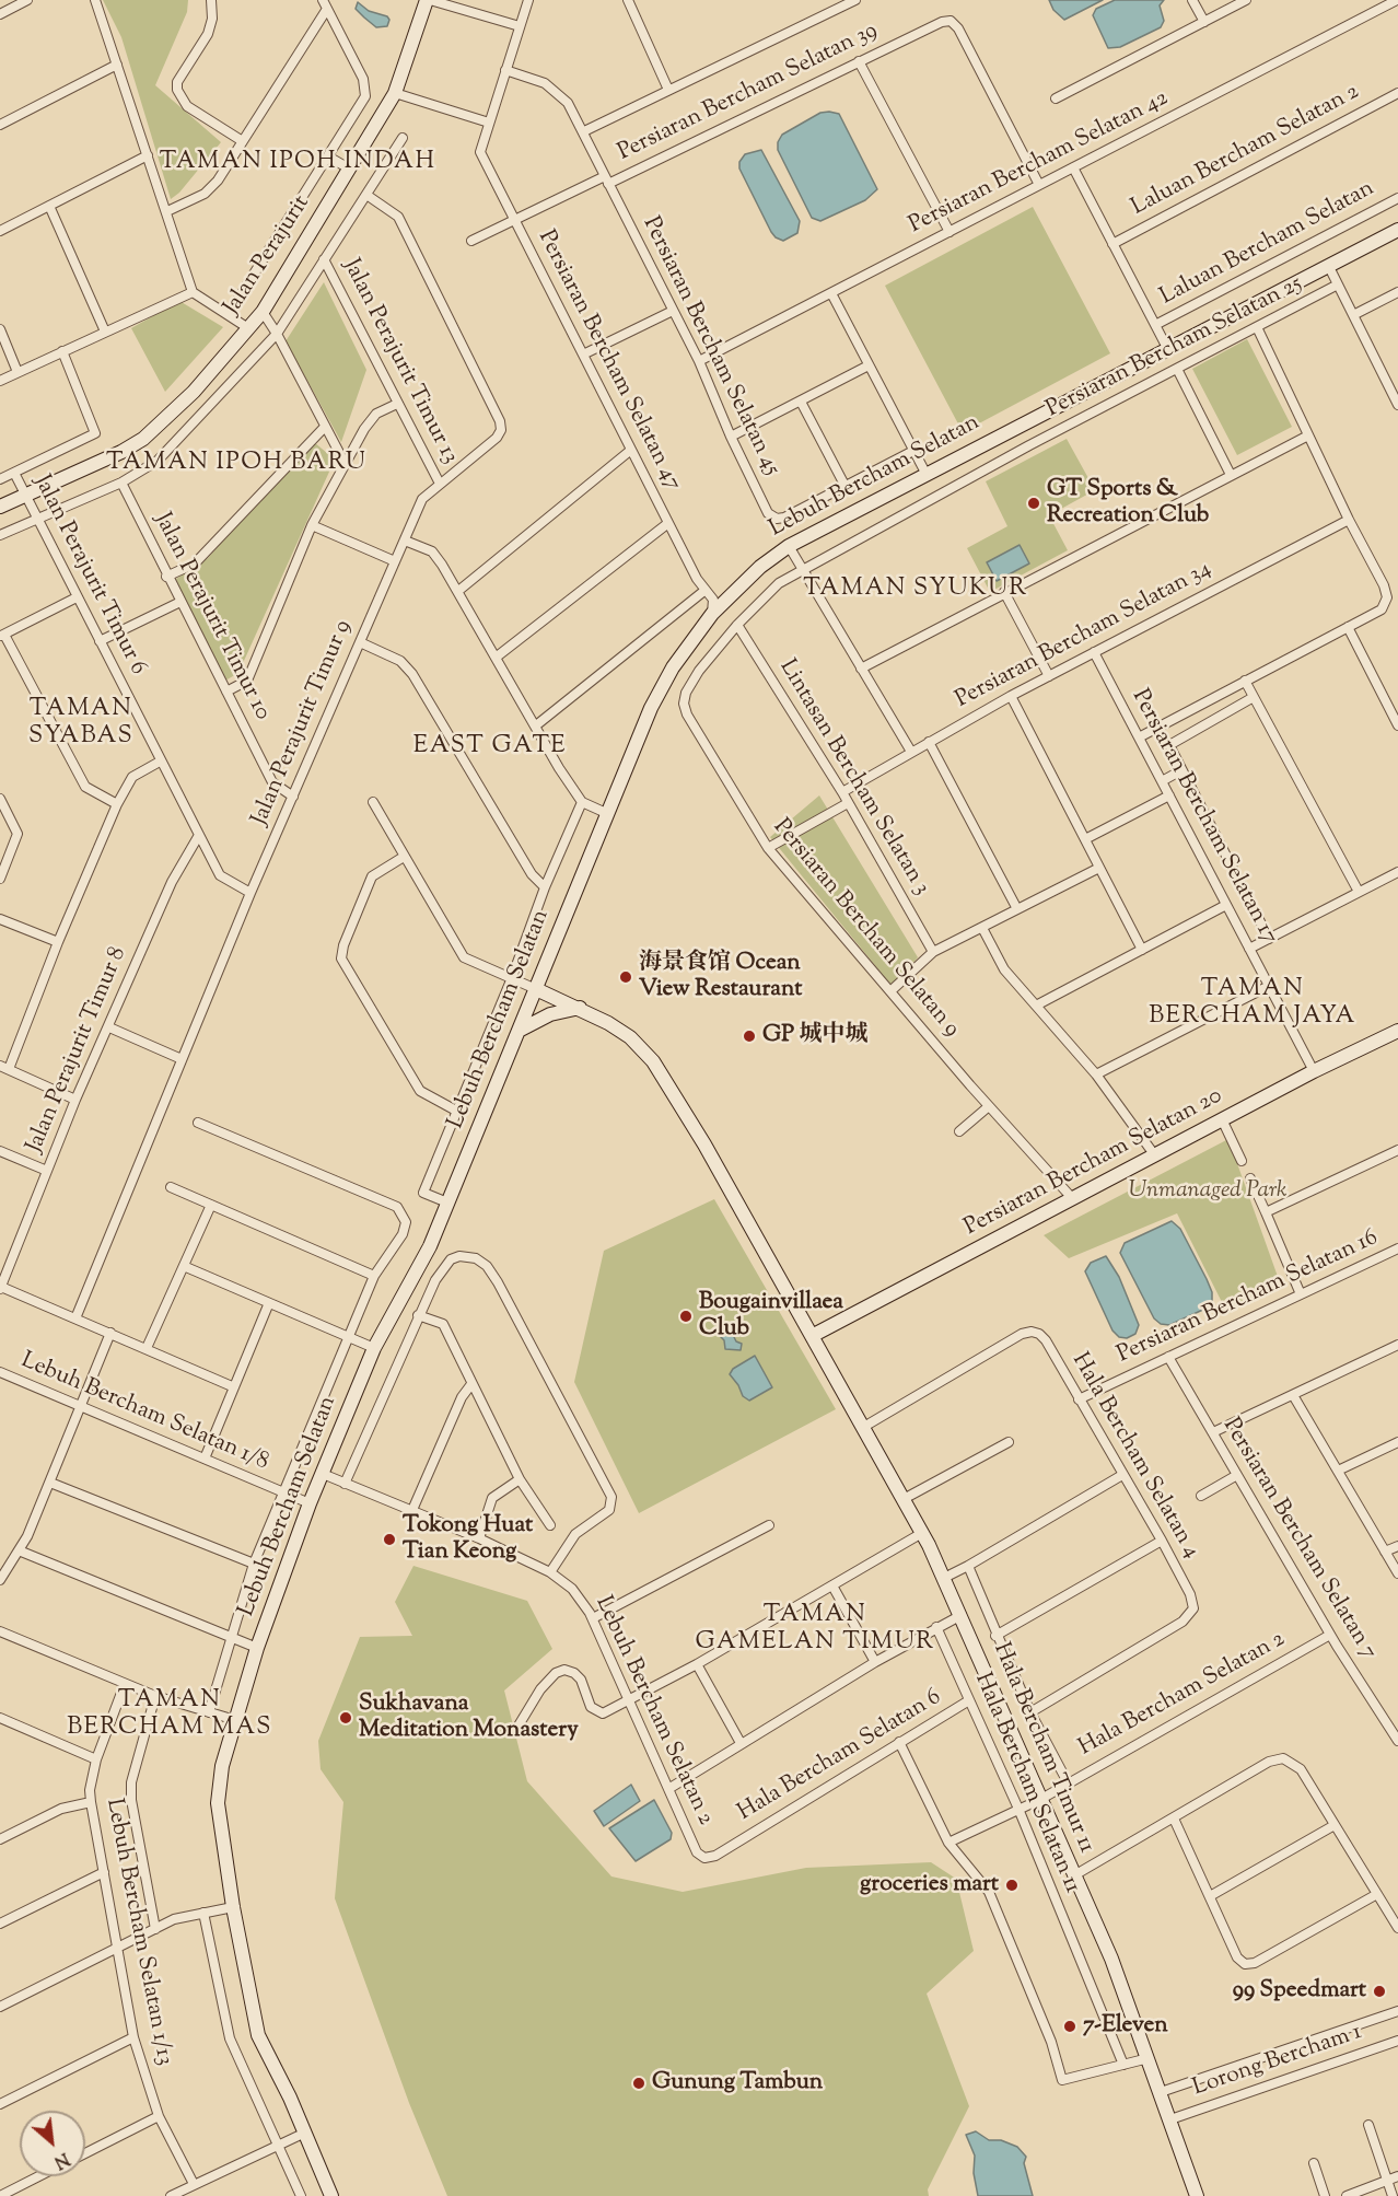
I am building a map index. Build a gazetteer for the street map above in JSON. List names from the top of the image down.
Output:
{
  "streets": {
    "street": [
      "Persiaran Bercham Selatan 39",
      "Laluan Bercham Selatan 2",
      "Persiaran Bercham Selatan 42",
      "Laluan Bercham Selatan",
      "Jalan Perajurit",
      "Persiaran Bercham Selatan 45",
      "Persiaran Bercham Selatan 25",
      "Persiaran Bercham Selatan 47",
      "Jalan Perajurit Timur 13",
      "Lebuh Bercham Selatan",
      "Jalan Perajurit Timur 6",
      "Jalan Perajurit Timur 10",
      "Persiaran Bercham Selatan 34",
      "Jalan Perajurit Timur 9",
      "Lintasan Bercham Selatan 3",
      "Persiaran Bercham Selatan 17",
      "Persiaran Bercham Selatan 9",
      "Jalan Perajurit Timur 8",
      "Persiaran Bercham Selatan 20",
      "Persiaran Bercham Selatan 16",
      "Lebuh Bercham Selatan 1/8",
      "Hala Bercham Selatan 4",
      "Persiaran Bercham Selatan 7",
      "Hala Bercham Selatan 2",
      "Lebuh Bercham Selatan 2",
      "Hala Bercham Timur 11",
      "Hala Bercham Selatan 6",
      "Hala Bercham Selatan 11",
      "Lebuh Bercham Selatan 1/13",
      "Lorong Bercham 1"
    ]
  },
  "crossings": [
    ["Persiaran Bercham Selatan 39", "Persiaran Bercham Selatan 42"],
    ["Persiaran Bercham Selatan 39", "Persiaran Bercham Selatan 45"],
    ["Persiaran Bercham Selatan 39", "Persiaran Bercham Selatan 47"],
    ["Persiaran Bercham Selatan 42", "Persiaran Bercham Selatan 45"],
    ["Jalan Perajurit", "Jalan Perajurit Timur 6"],
    ["Persiaran Bercham Selatan 45", "Persiaran Bercham Selatan 47"],
    ["Persiaran Bercham Selatan 25", "Lebuh Bercham Selatan"],
    ["Persiaran Bercham Selatan 25", "Persiaran Bercham Selatan 9"],
    ["Persiaran Bercham Selatan 47", "Lebuh Bercham Selatan"],
    ["Jalan Perajurit Timur 13", "Jalan Perajurit Timur 9"],
    ["Lebuh Bercham Selatan", "Lebuh Bercham Selatan 1/8"],
    ["Lebuh Bercham Selatan", "Lebuh Bercham Selatan 2"],
    ["Lebuh Bercham Selatan", "Hala Bercham Timur 11"],
    ["Jalan Perajurit Timur 6", "Jalan Perajurit Timur 9"],
    ["Jalan Perajurit Timur 6", "Jalan Perajurit Timur 8"],
    ["Jalan Perajurit Timur 10", "Jalan Perajurit Timur 9"],
    ["Persiaran Bercham Selatan 34", "Lintasan Bercham Selatan 3"],
    ["Persiaran Bercham Selatan 34", "Persiaran Bercham Selatan 17"],
    ["Lintasan Bercham Selatan 3", "Persiaran Bercham Selatan 9"],
    ["Persiaran Bercham Selatan 17", "Persiaran Bercham Selatan 20"],
    ["Persiaran Bercham Selatan 9", "Persiaran Bercham Selatan 20"],
    ["Persiaran Bercham Selatan 20", "Hala Bercham Timur 11"],
    ["Persiaran Bercham Selatan 16", "Hala Bercham Selatan 4"],
    ["Persiaran Bercham Selatan 16", "Persiaran Bercham Selatan 7"],
    ["Hala Bercham Selatan 4", "Hala Bercham Timur 11"],
    ["Persiaran Bercham Selatan 7", "Hala Bercham Selatan 2"],
    ["Hala Bercham Selatan 2", "Hala Bercham Timur 11"],
    ["Hala Bercham Selatan 2", "Hala Bercham Selatan 11"],
    ["Lebuh Bercham Selatan 2", "Hala Bercham Selatan 6"],
    ["Hala Bercham Timur 11", "Lorong Bercham 1"],
    ["Hala Bercham Selatan 6", "Hala Bercham Selatan 11"]
  ],
  "districts": [
    "TAMAN IPOH INDAH",
    "TAMAN IPOH BARU",
    "TAMAN SYUKUR",
    "TAMAN SYABAS",
    "EAST GATE",
    "TAMAN BERCHAM JAYA",
    "TAMAN GAMELAN TIMUR",
    "TAMAN BERCHAM MAS"
  ],
  "parks": ["Unmanaged Park"],
  "places": [
    "GT Sports & Recreation Club",
    "海景食馆 Ocean View Restaurant",
    "GP 城中城",
    "Bougainvillaea Club",
    "Tokong Huat Tian Keong",
    "Sukhavana Meditation Monastery",
    "groceries mart",
    "99 Speedmart",
    "7-Eleven",
    "Gunung Tambun"
  ],
  "north": "bottom right"
}
